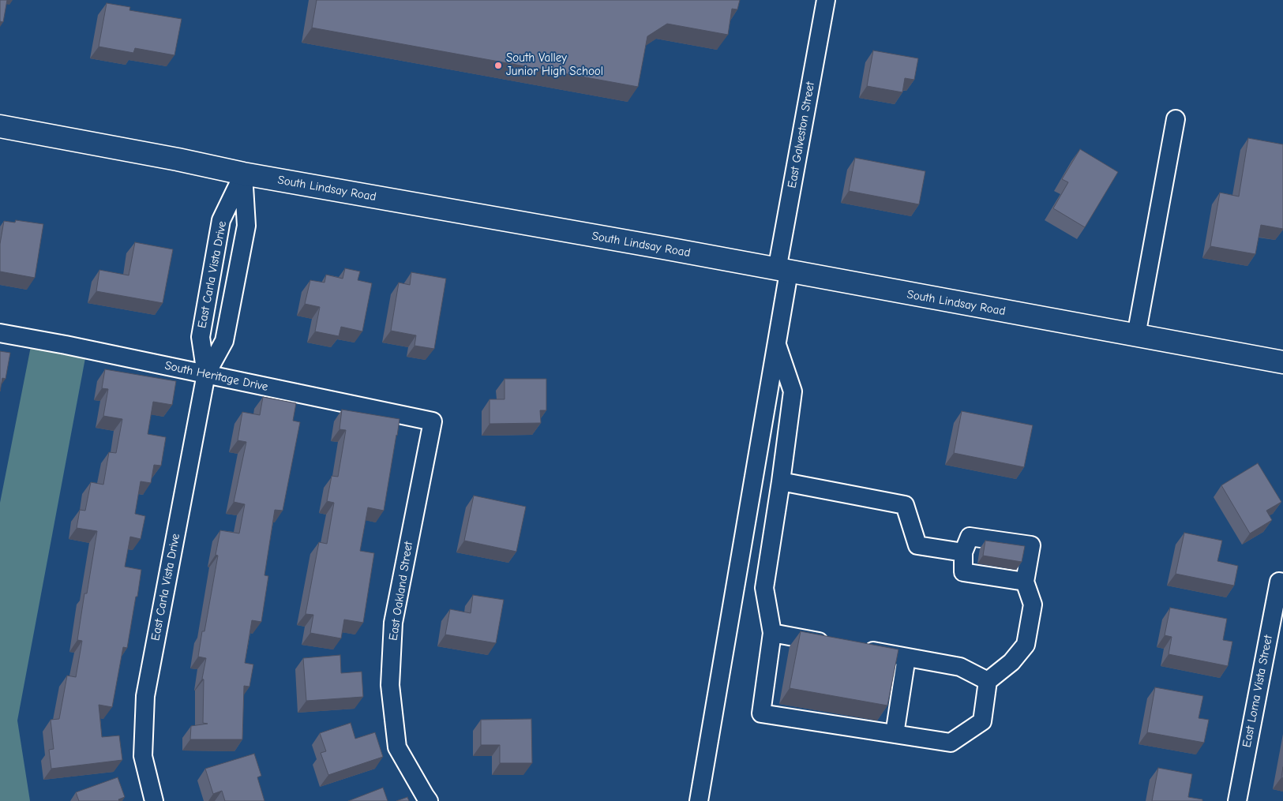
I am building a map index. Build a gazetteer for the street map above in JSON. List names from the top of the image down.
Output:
{
  "streets": {
    "main road": ["South Lindsay Road"],
    "street": [
      "East Galveston Street",
      "East Carla Vista Drive",
      "South Heritage Drive",
      "East Oakland Street",
      "East Loma Vista Street"
    ]
  },
  "crossings": [
    ["East Galveston Street", "South Lindsay Road"],
    ["South Lindsay Road", "East Carla Vista Drive"],
    ["East Carla Vista Drive", "South Heritage Drive"],
    ["South Heritage Drive", "East Oakland Street"]
  ],
  "places": ["South Valley Junior High School"]
}
